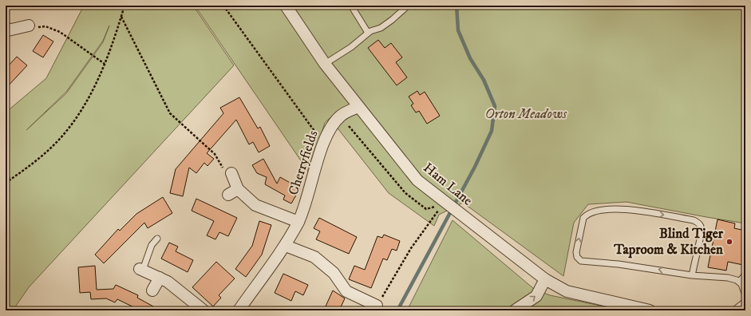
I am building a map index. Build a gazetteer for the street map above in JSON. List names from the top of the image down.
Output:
{
  "streets": {
    "street": ["Cherryfields", "Ham Lane"]
  },
  "crossings": [
    ["Cherryfields", "Ham Lane"]
  ],
  "parks": ["Orton Meadows"],
  "places": ["Blind Tiger Taproom & Kitchen"]
}
